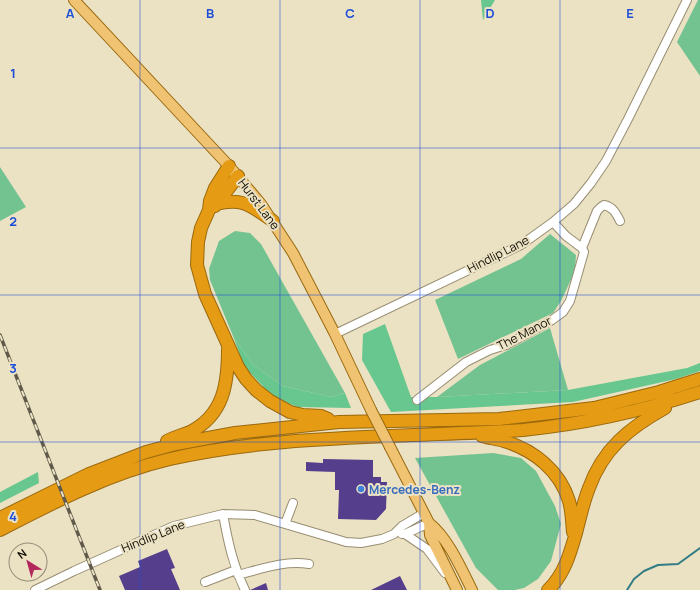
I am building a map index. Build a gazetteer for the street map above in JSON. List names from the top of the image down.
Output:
{
  "streets": {
    "main road": ["Hurst Lane"],
    "street": ["Hindlip Lane", "The Manor"]
  },
  "crossings": [
    ["Hurst Lane", "Hindlip Lane"]
  ],
  "places": ["Mercedes-Benz"],
  "north": "top left",
  "grid": {
    "columns": [
      "A",
      "B",
      "C",
      "D",
      "E"
    ],
    "rows": [
      "1",
      "2",
      "3",
      "4"
    ]
  }
}
